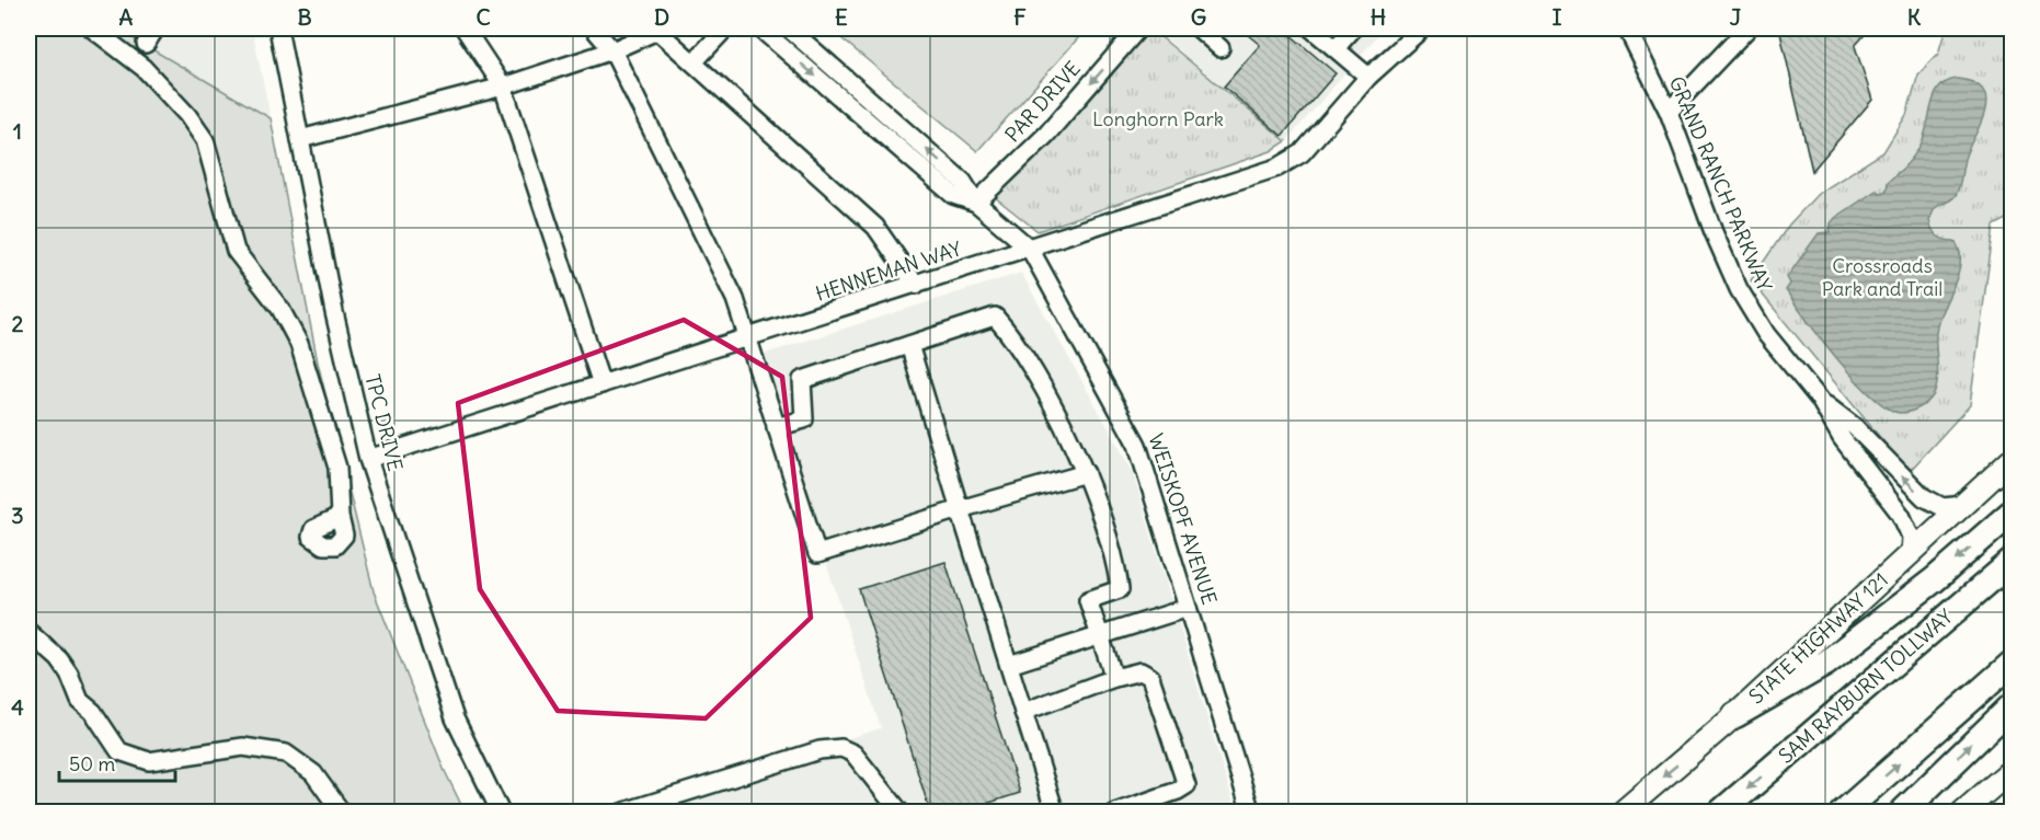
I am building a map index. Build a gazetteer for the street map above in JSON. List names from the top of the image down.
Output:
{
  "streets": {
    "highway": ["SAM RAYBURN TOLLWAY"],
    "main road": ["STATE HIGHWAY 121"],
    "street": [
      "PAR DRIVE",
      "GRAND RANCH PARKWAY",
      "HENNEMAN WAY",
      "TPC DRIVE",
      "WEISKOPF AVENUE"
    ]
  },
  "crossings": [
    ["PAR DRIVE", "WEISKOPF AVENUE"],
    ["GRAND RANCH PARKWAY", "STATE HIGHWAY 121"],
    ["HENNEMAN WAY", "TPC DRIVE"],
    ["HENNEMAN WAY", "WEISKOPF AVENUE"]
  ],
  "one_way": ["PAR DRIVE"],
  "parks": ["Longhorn Park", "Crossroads Park and Trail"],
  "scale_bar": "50 m",
  "grid": {
    "columns": [
      "A",
      "B",
      "C",
      "D",
      "E",
      "F",
      "G",
      "H",
      "I",
      "J",
      "K"
    ],
    "rows": [
      "1",
      "2",
      "3",
      "4"
    ]
  }
}
